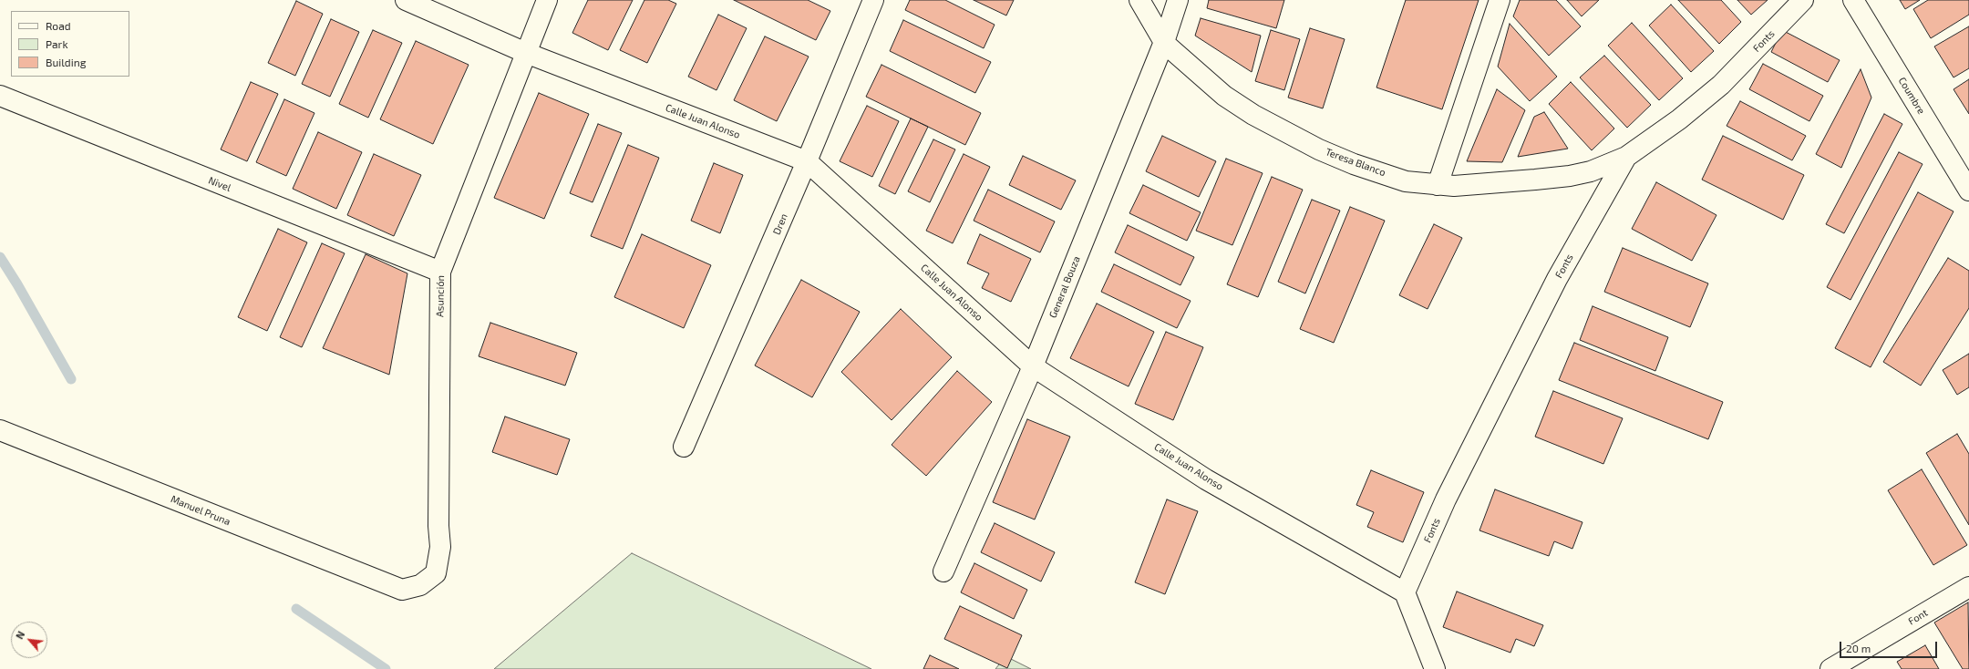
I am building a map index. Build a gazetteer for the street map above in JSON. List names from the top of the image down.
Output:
{
  "streets": {
    "street": [
      "Fonts",
      "Coumbre",
      "Calle Juan Alonso",
      "Teresa Blanco",
      "Nivel",
      "Dren",
      "General Bouza",
      "Asunción",
      "Manuel Pruna",
      "Font"
    ]
  },
  "crossings": [
    ["Fonts", "Calle Juan Alonso"],
    ["Fonts", "Teresa Blanco"],
    ["Calle Juan Alonso", "Dren"],
    ["Calle Juan Alonso", "General Bouza"],
    ["Calle Juan Alonso", "Asunción"],
    ["Teresa Blanco", "General Bouza"],
    ["Nivel", "Asunción"],
    ["Asunción", "Manuel Pruna"]
  ],
  "legend": ["Road", "Park", "Building"],
  "scale_bar": "20 m",
  "north": "top left"
}
